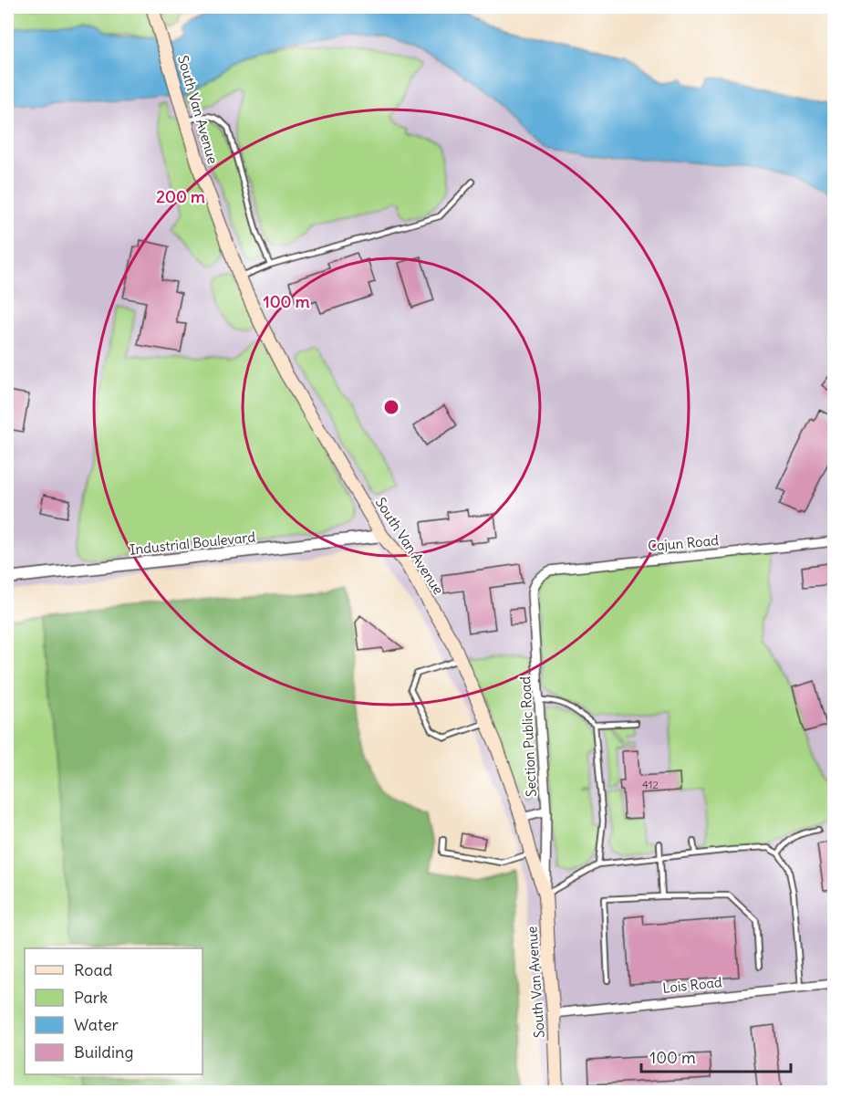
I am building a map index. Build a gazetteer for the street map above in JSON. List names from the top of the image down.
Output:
{
  "streets": {
    "main road": ["South Van Avenue"],
    "street": [
      "Industrial Boulevard",
      "Cajun Road",
      "Section Public Road",
      "Lois Road"
    ]
  },
  "crossings": [
    ["South Van Avenue", "Industrial Boulevard"],
    ["South Van Avenue", "Section Public Road"],
    ["South Van Avenue", "Lois Road"],
    ["Cajun Road", "Section Public Road"]
  ],
  "house_numbers": ["412"],
  "legend": [
    "Road",
    "Park",
    "Water",
    "Building"
  ],
  "scale_bar": "100 m",
  "rings": ["200 m", "100 m"]
}
